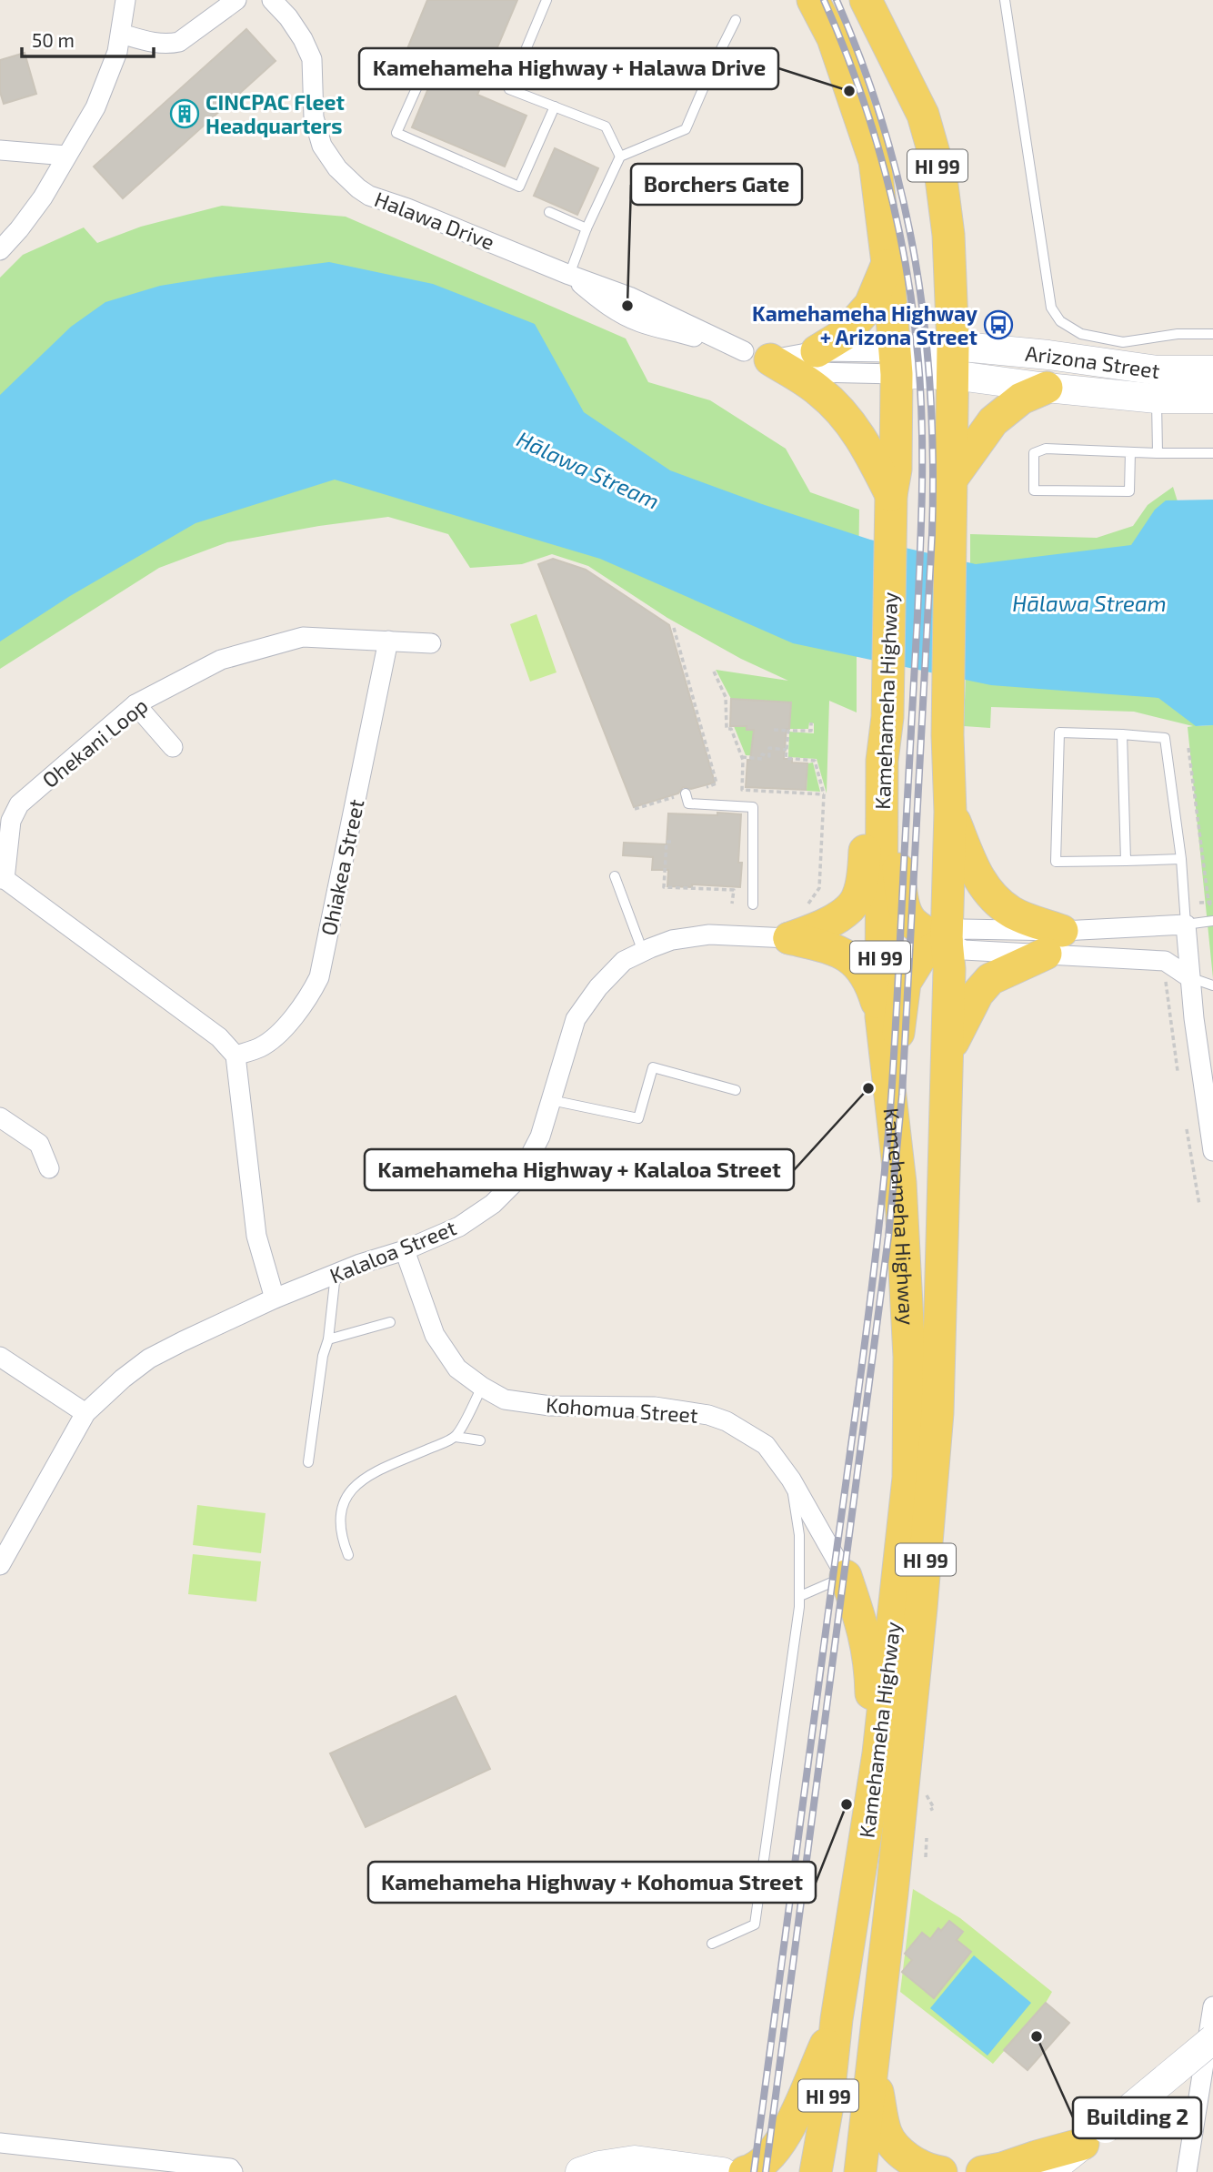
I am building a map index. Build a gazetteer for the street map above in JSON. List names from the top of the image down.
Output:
{
  "streets": {
    "main road": ["HI 99", "Kamehameha Highway"],
    "street": [
      "Halawa Drive",
      "Arizona Street",
      "Ohekani Loop",
      "Ohiakea Street",
      "Kalaloa Street",
      "Kohomua Street"
    ]
  },
  "crossings": [
    ["Halawa Drive", "Arizona Street"],
    ["Halawa Drive", "Kamehameha Highway"],
    ["Arizona Street", "Kamehameha Highway"],
    ["Ohekani Loop", "Ohiakea Street"],
    ["Kalaloa Street", "Kohomua Street"]
  ],
  "water": ["Hālawa Stream"],
  "places": {
    "other": [
      "Kamehameha Highway + Halawa Drive",
      "Borchers Gate",
      "Kamehameha Highway + Kalaloa Street",
      "Kamehameha Highway + Kohomua Street",
      "Building 2"
    ],
    "building": ["CINCPAC Fleet Headquarters"],
    "bus stop": ["Kamehameha Highway + Arizona Street"]
  },
  "scale_bar": "50 m"
}
